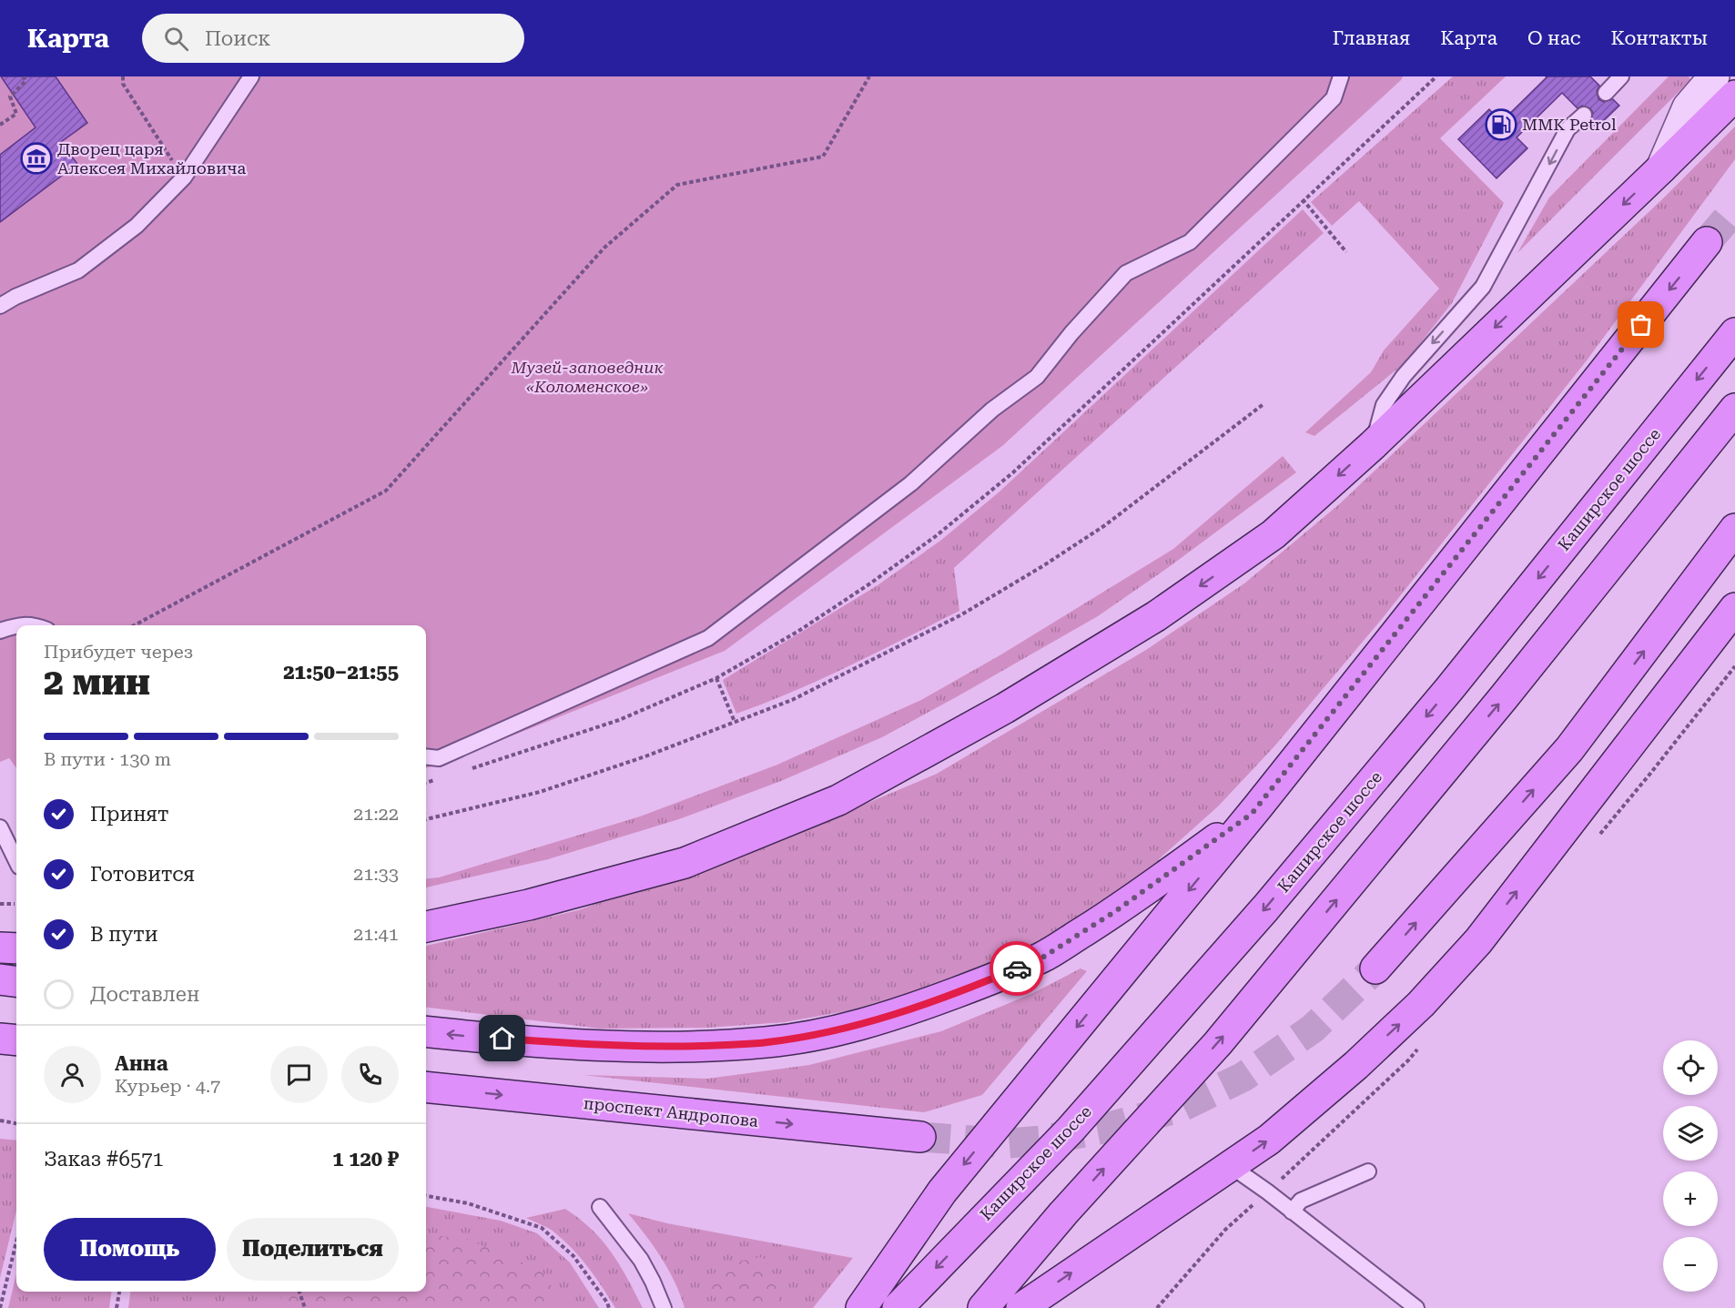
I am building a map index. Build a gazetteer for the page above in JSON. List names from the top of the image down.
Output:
{
  "streets": {
    "main road": ["Каширское шоссе", "проспект Андропова"]
  },
  "parks": ["Музей-заповедник «Коломенское»"],
  "places": {
    "fuel station": ["ММК Petrol"],
    "museum": ["Дворец царя Алексея Михайловича"]
  },
  "page": {
    "header": "Карта",
    "search": "Поиск",
    "nav": [
      "Главная",
      "Карта",
      "О нас",
      "Контакты"
    ],
    "heading": ["2 мин", "Прибудет через", "21:50–21:55"],
    "panel": [
      "Анна",
      "Курьер · 4.7",
      "Заказ #6571",
      "1 120 ₽"
    ],
    "bar": "В пути · 130 m",
    "list": [
      ["Принят", "21:22"],
      ["Готовится", "21:33"],
      ["В пути", "21:41"],
      "Доставлен"
    ],
    "map_buttons": ["+", "−"],
    "buttons": ["Помощь", "Поделиться"]
  }
}
